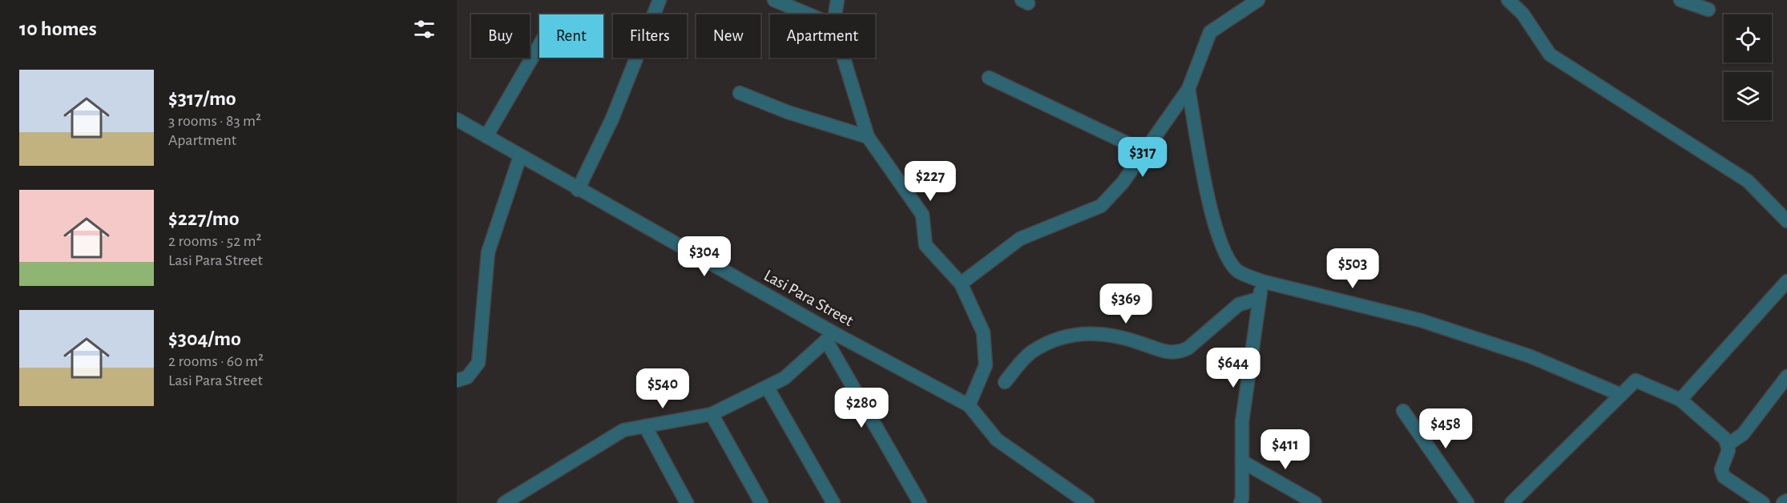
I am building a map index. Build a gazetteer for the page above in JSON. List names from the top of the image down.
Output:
{
  "streets": {
    "street": ["Lasi Para Street"]
  },
  "page": {
    "heading": "10 homes",
    "chip": [
      "Buy",
      "Rent",
      "Filters",
      "New",
      "Apartment"
    ],
    "list": [
      {
        "name": "$317/mo",
        "note": "3 rooms · 83 m² · Apartment"
      },
      {
        "name": "$227/mo",
        "note": "2 rooms · 52 m² · Lasi Para Street"
      },
      {
        "name": "$304/mo",
        "note": "2 rooms · 60 m² · Lasi Para Street"
      }
    ],
    "price": [
      "$317",
      "$227",
      "$304",
      "$503",
      "$369",
      "$644",
      "$540",
      "$280",
      "$458",
      "$411"
    ]
  }
}
